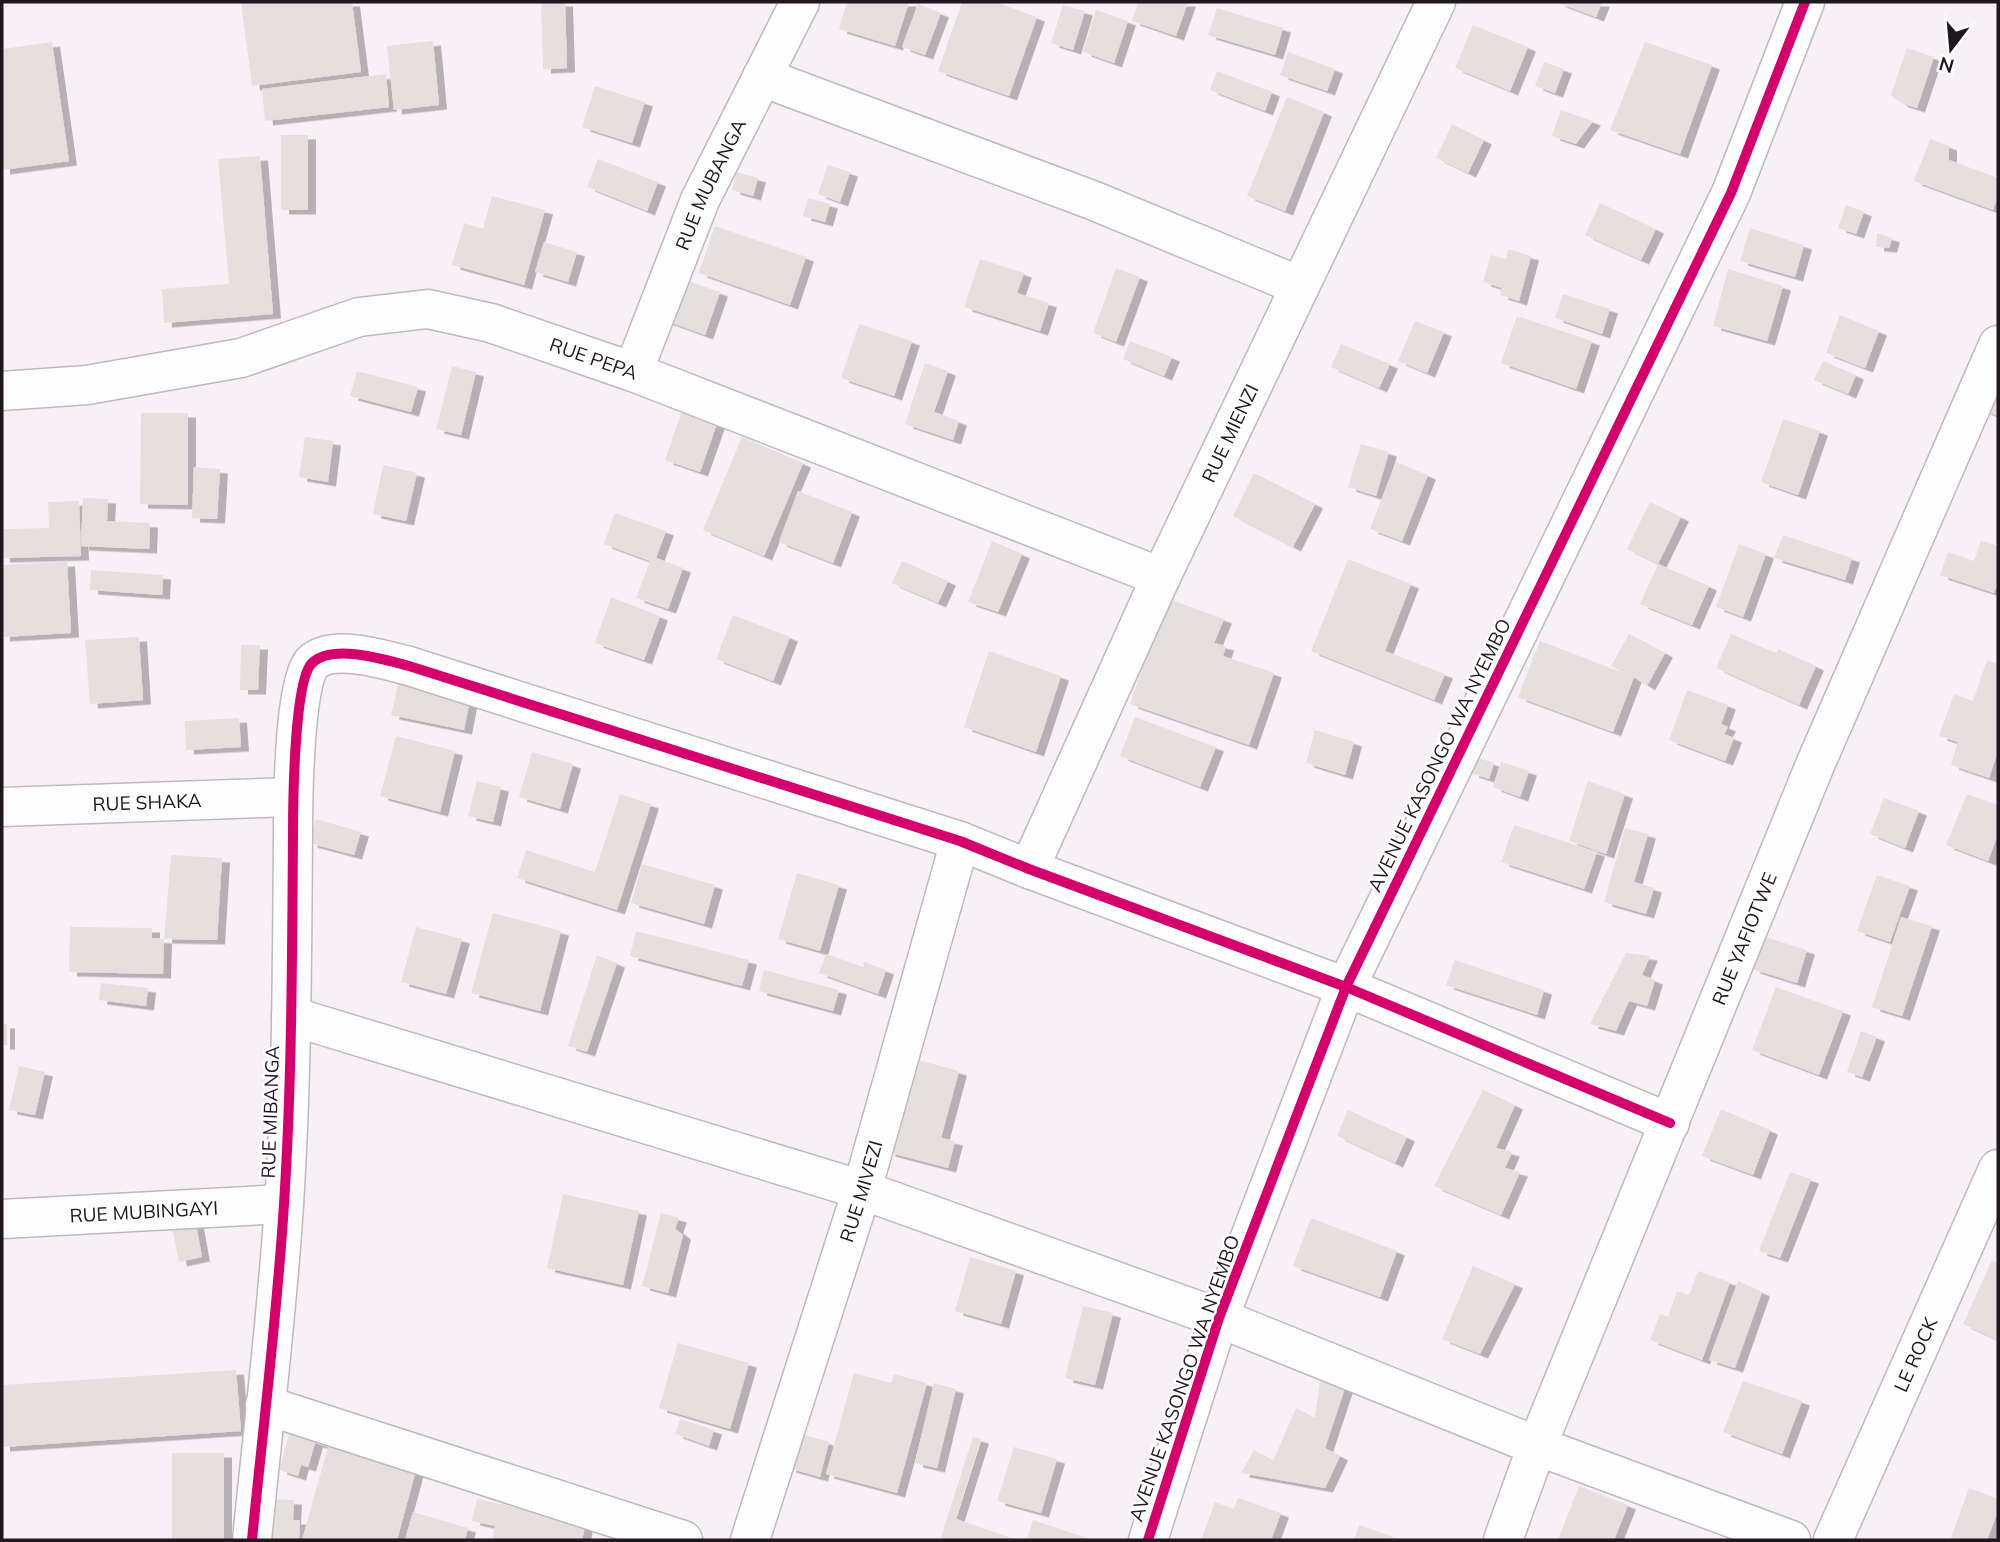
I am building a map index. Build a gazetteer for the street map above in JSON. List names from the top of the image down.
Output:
{
  "streets": {
    "street": [
      "RUE MUBANGA",
      "RUE PEPA",
      "RUE MIENZI",
      "AVENUE KASONGO WA NYEMBO",
      "RUE SHAKA",
      "RUE YAFIOTWE",
      "RUE MIBANGA",
      "RUE MIVEZI",
      "RUE MUBINGAYI",
      "LE ROCK"
    ]
  },
  "crossings": [
    ["RUE MUBANGA", "RUE PEPA"],
    ["RUE PEPA", "RUE MIENZI"],
    ["RUE SHAKA", "RUE MIBANGA"],
    ["RUE MIBANGA", "RUE MIVEZI"],
    ["RUE MIBANGA", "RUE MUBINGAYI"]
  ],
  "north": "bottom"
}
